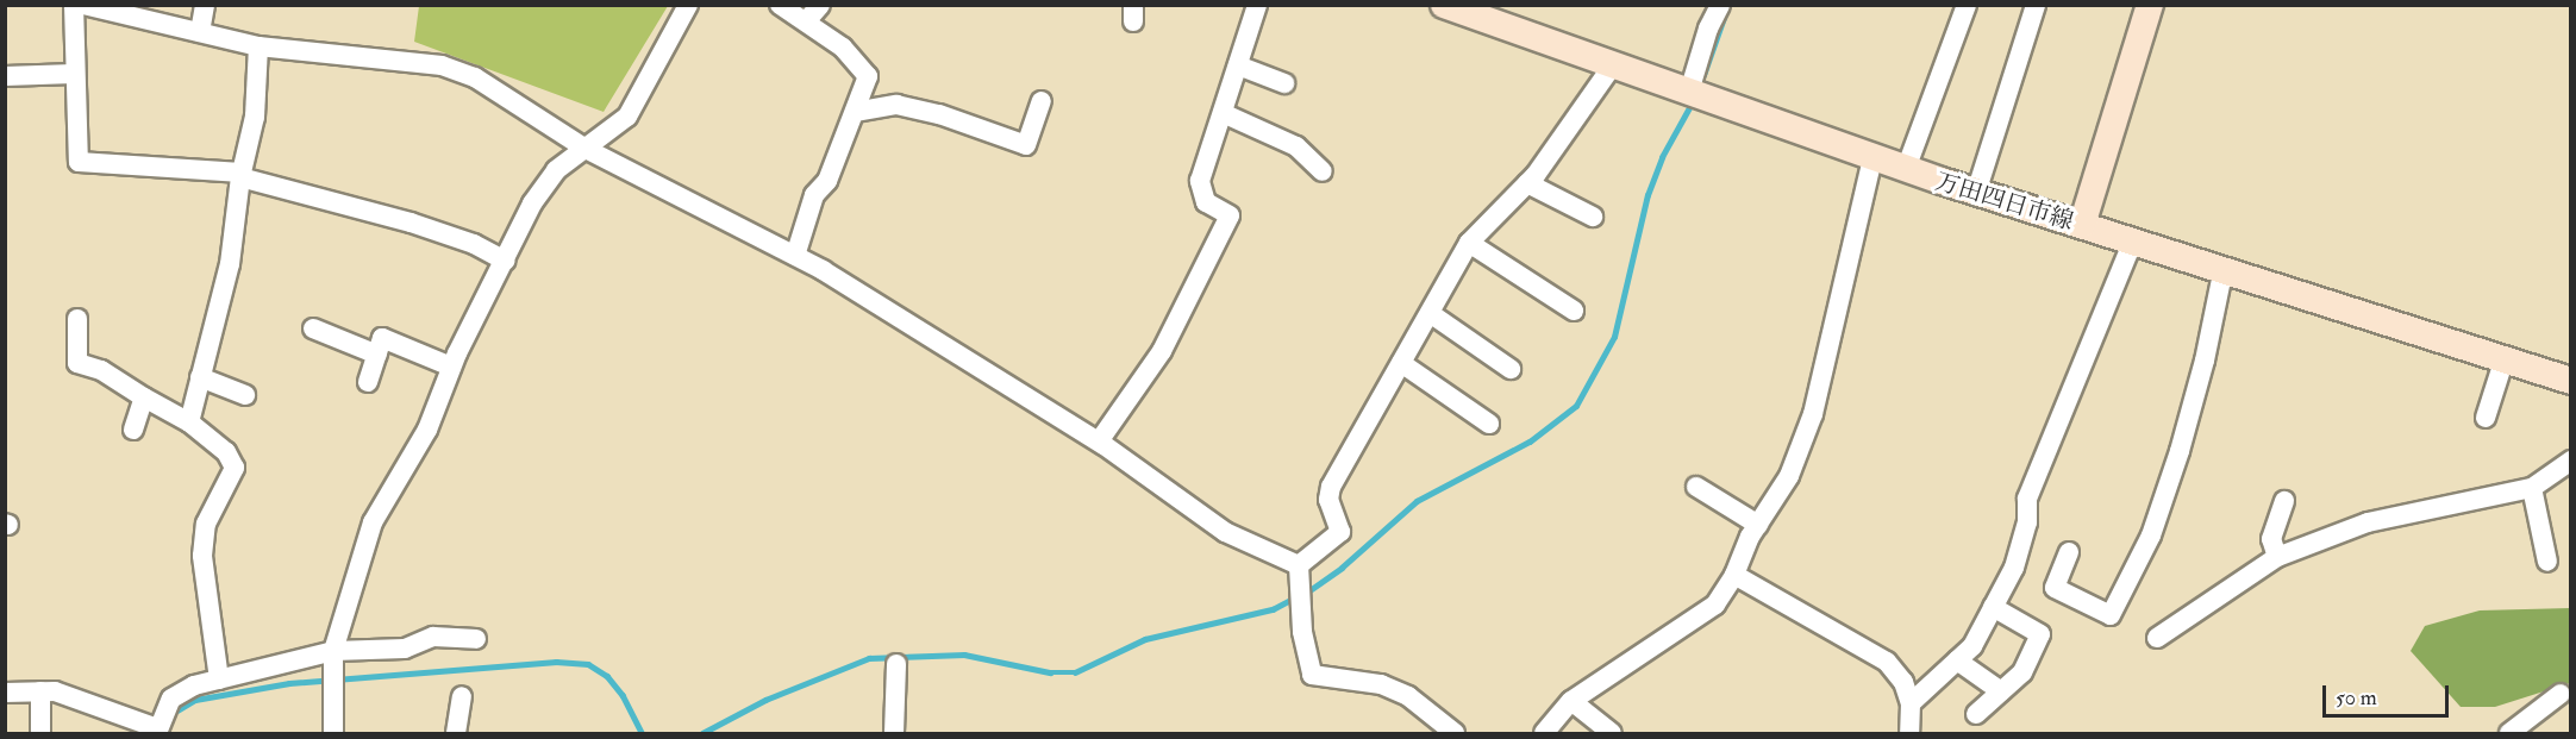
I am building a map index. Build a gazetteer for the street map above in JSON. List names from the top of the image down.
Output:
{
  "streets": {
    "main road": ["万田四日市線"]
  },
  "scale_bar": "50 m"
}
